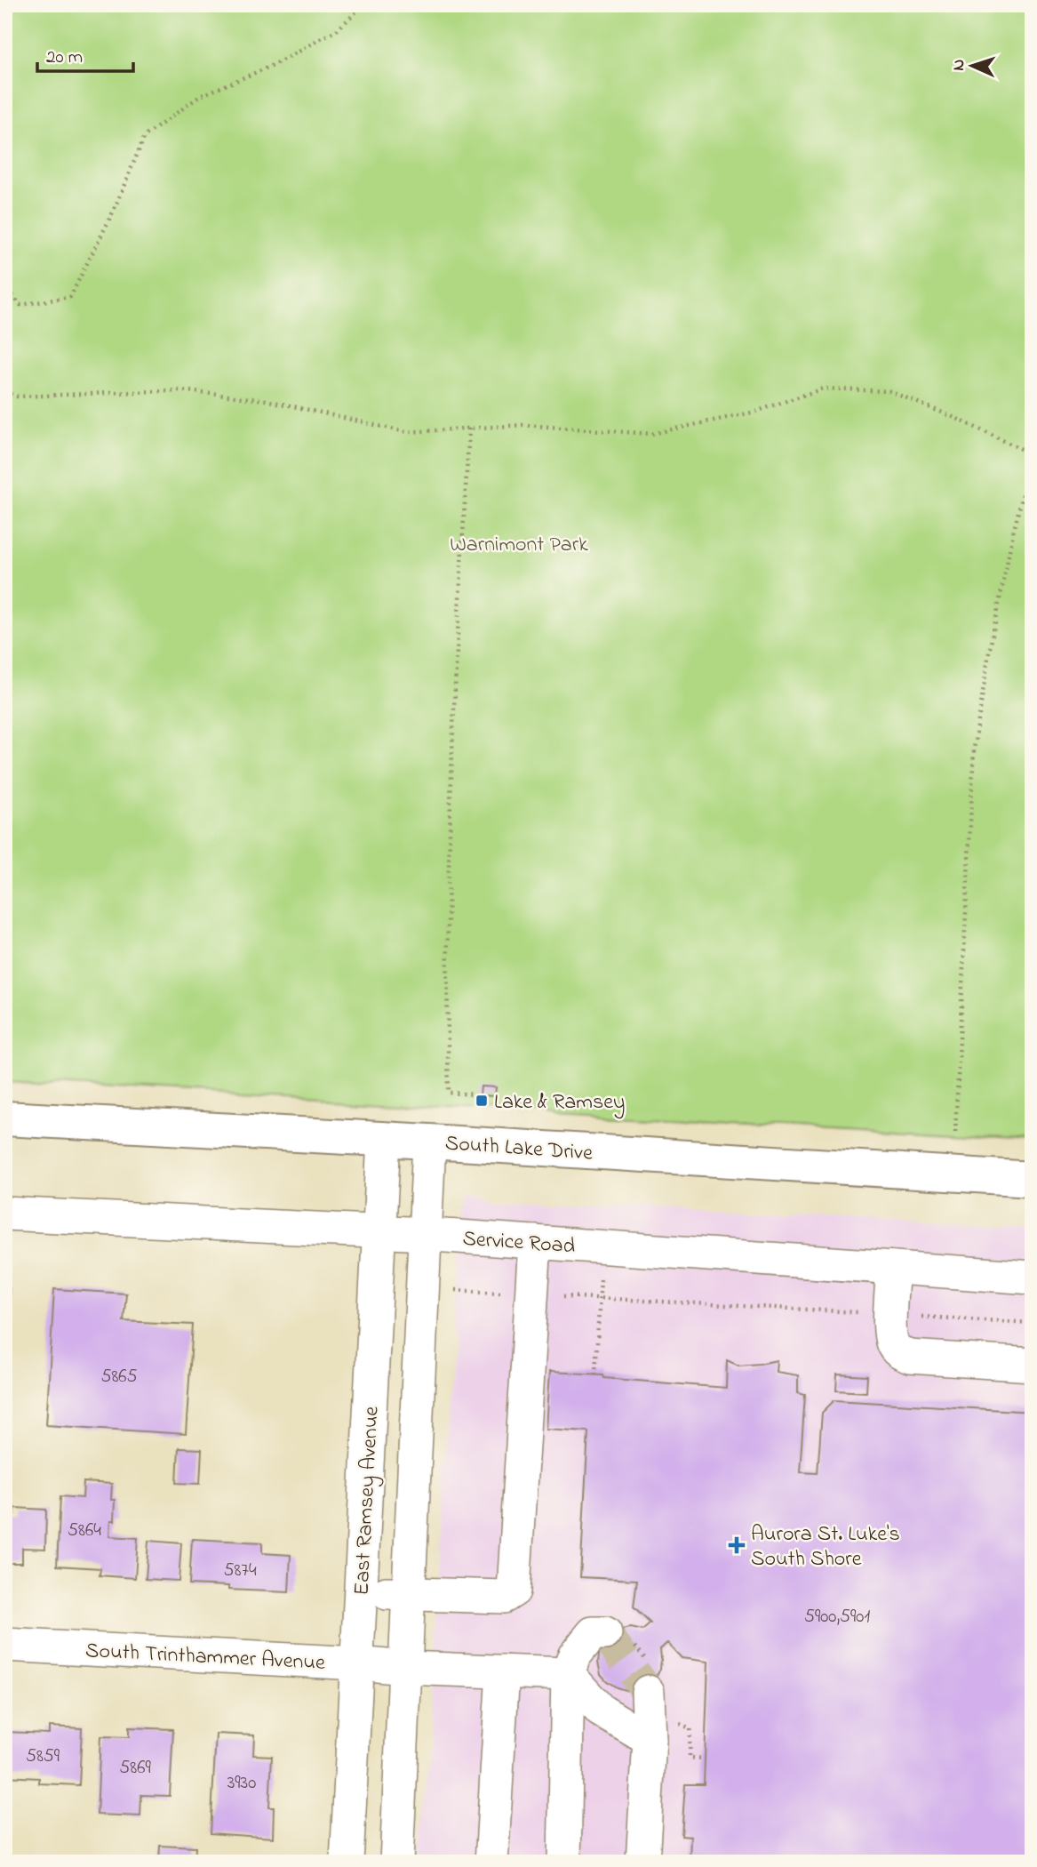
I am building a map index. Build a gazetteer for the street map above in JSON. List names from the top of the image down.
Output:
{
  "streets": {
    "main road": ["South Lake Drive"],
    "street": ["Service Road", "East Ramsey Avenue", "South Trinthammer Avenue"]
  },
  "crossings": [
    ["South Lake Drive", "East Ramsey Avenue"],
    ["Service Road", "East Ramsey Avenue"],
    ["East Ramsey Avenue", "South Trinthammer Avenue"]
  ],
  "parks": ["Warnimont Park"],
  "places": {
    "transit": ["Lake & Ramsey"],
    "health": ["Aurora St. Luke's South Shore"]
  },
  "house_numbers": [
    "5865",
    "5864",
    "5874",
    "5900,5901",
    "5859",
    "5869",
    "3930"
  ],
  "scale_bar": "20 m",
  "north": "left"
}
